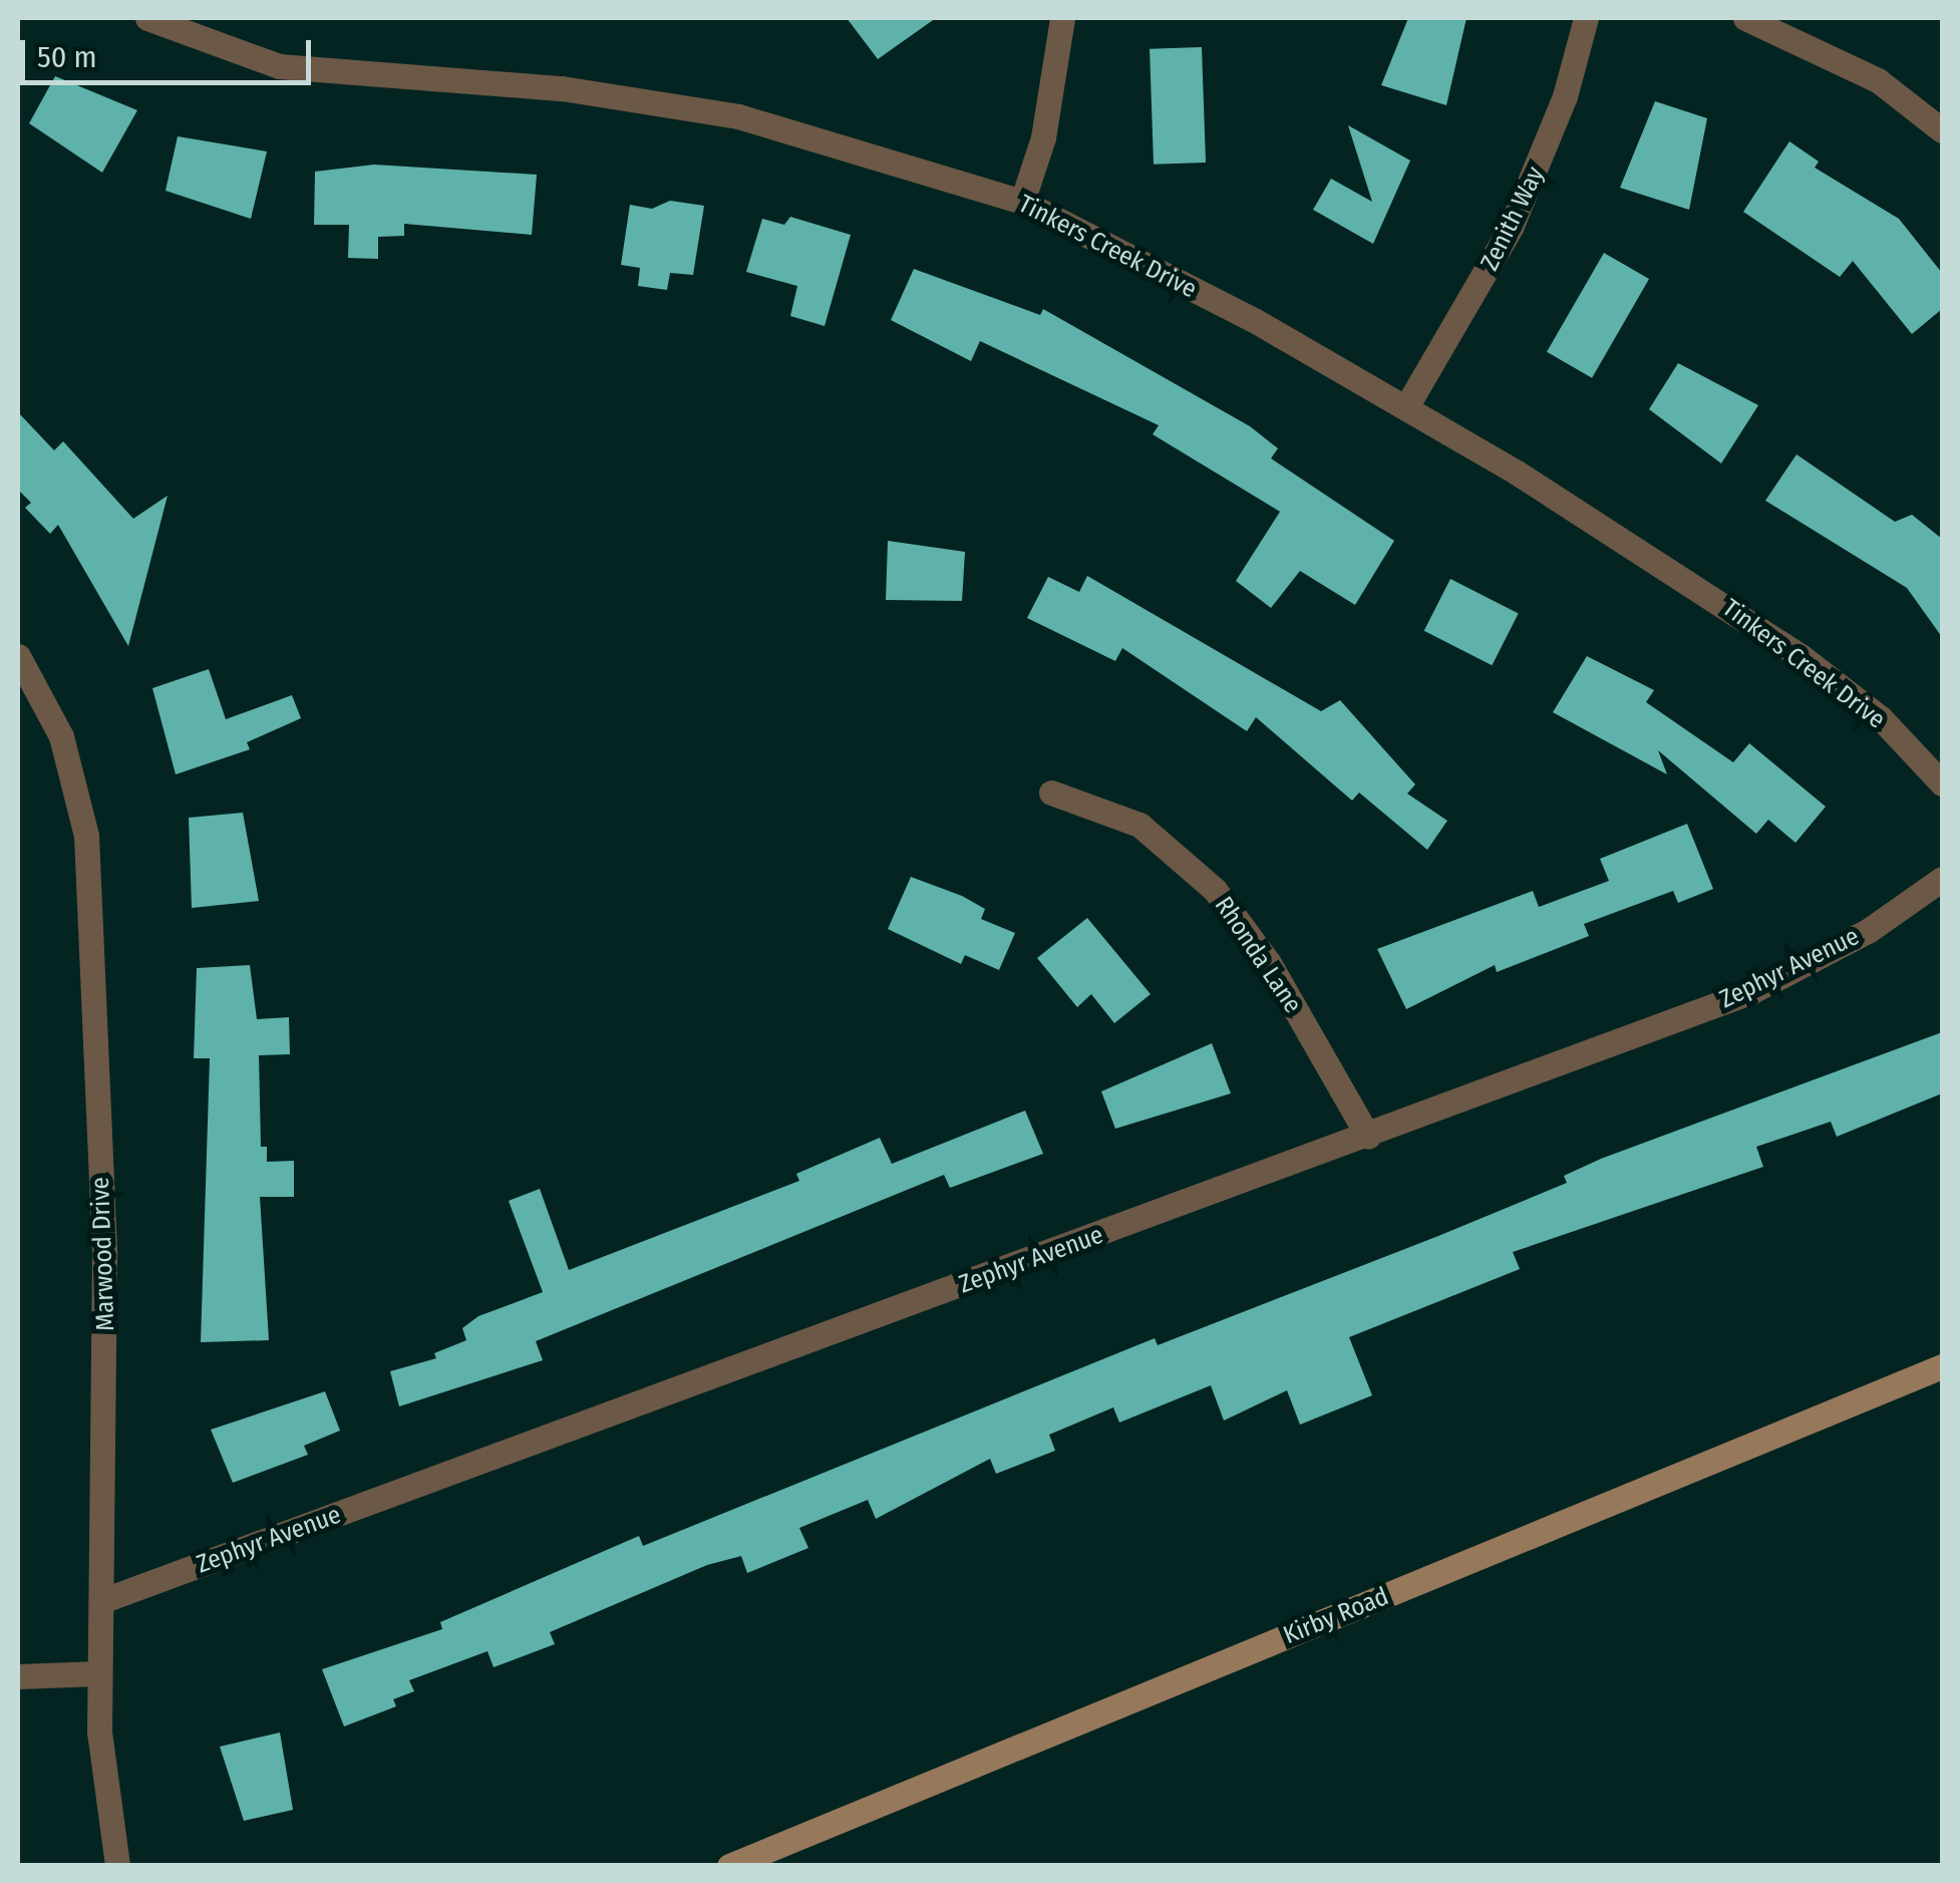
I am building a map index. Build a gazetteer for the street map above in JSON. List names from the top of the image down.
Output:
{
  "streets": {
    "main road": ["Kirby Road"],
    "street": [
      "Zenith Way",
      "Tinkers Creek Drive",
      "Rhonda Lane",
      "Zephyr Avenue",
      "Marwood Drive"
    ]
  },
  "crossings": [
    ["Zenith Way", "Tinkers Creek Drive"],
    ["Rhonda Lane", "Zephyr Avenue"],
    ["Zephyr Avenue", "Marwood Drive"]
  ],
  "scale_bar": "50 m"
}
